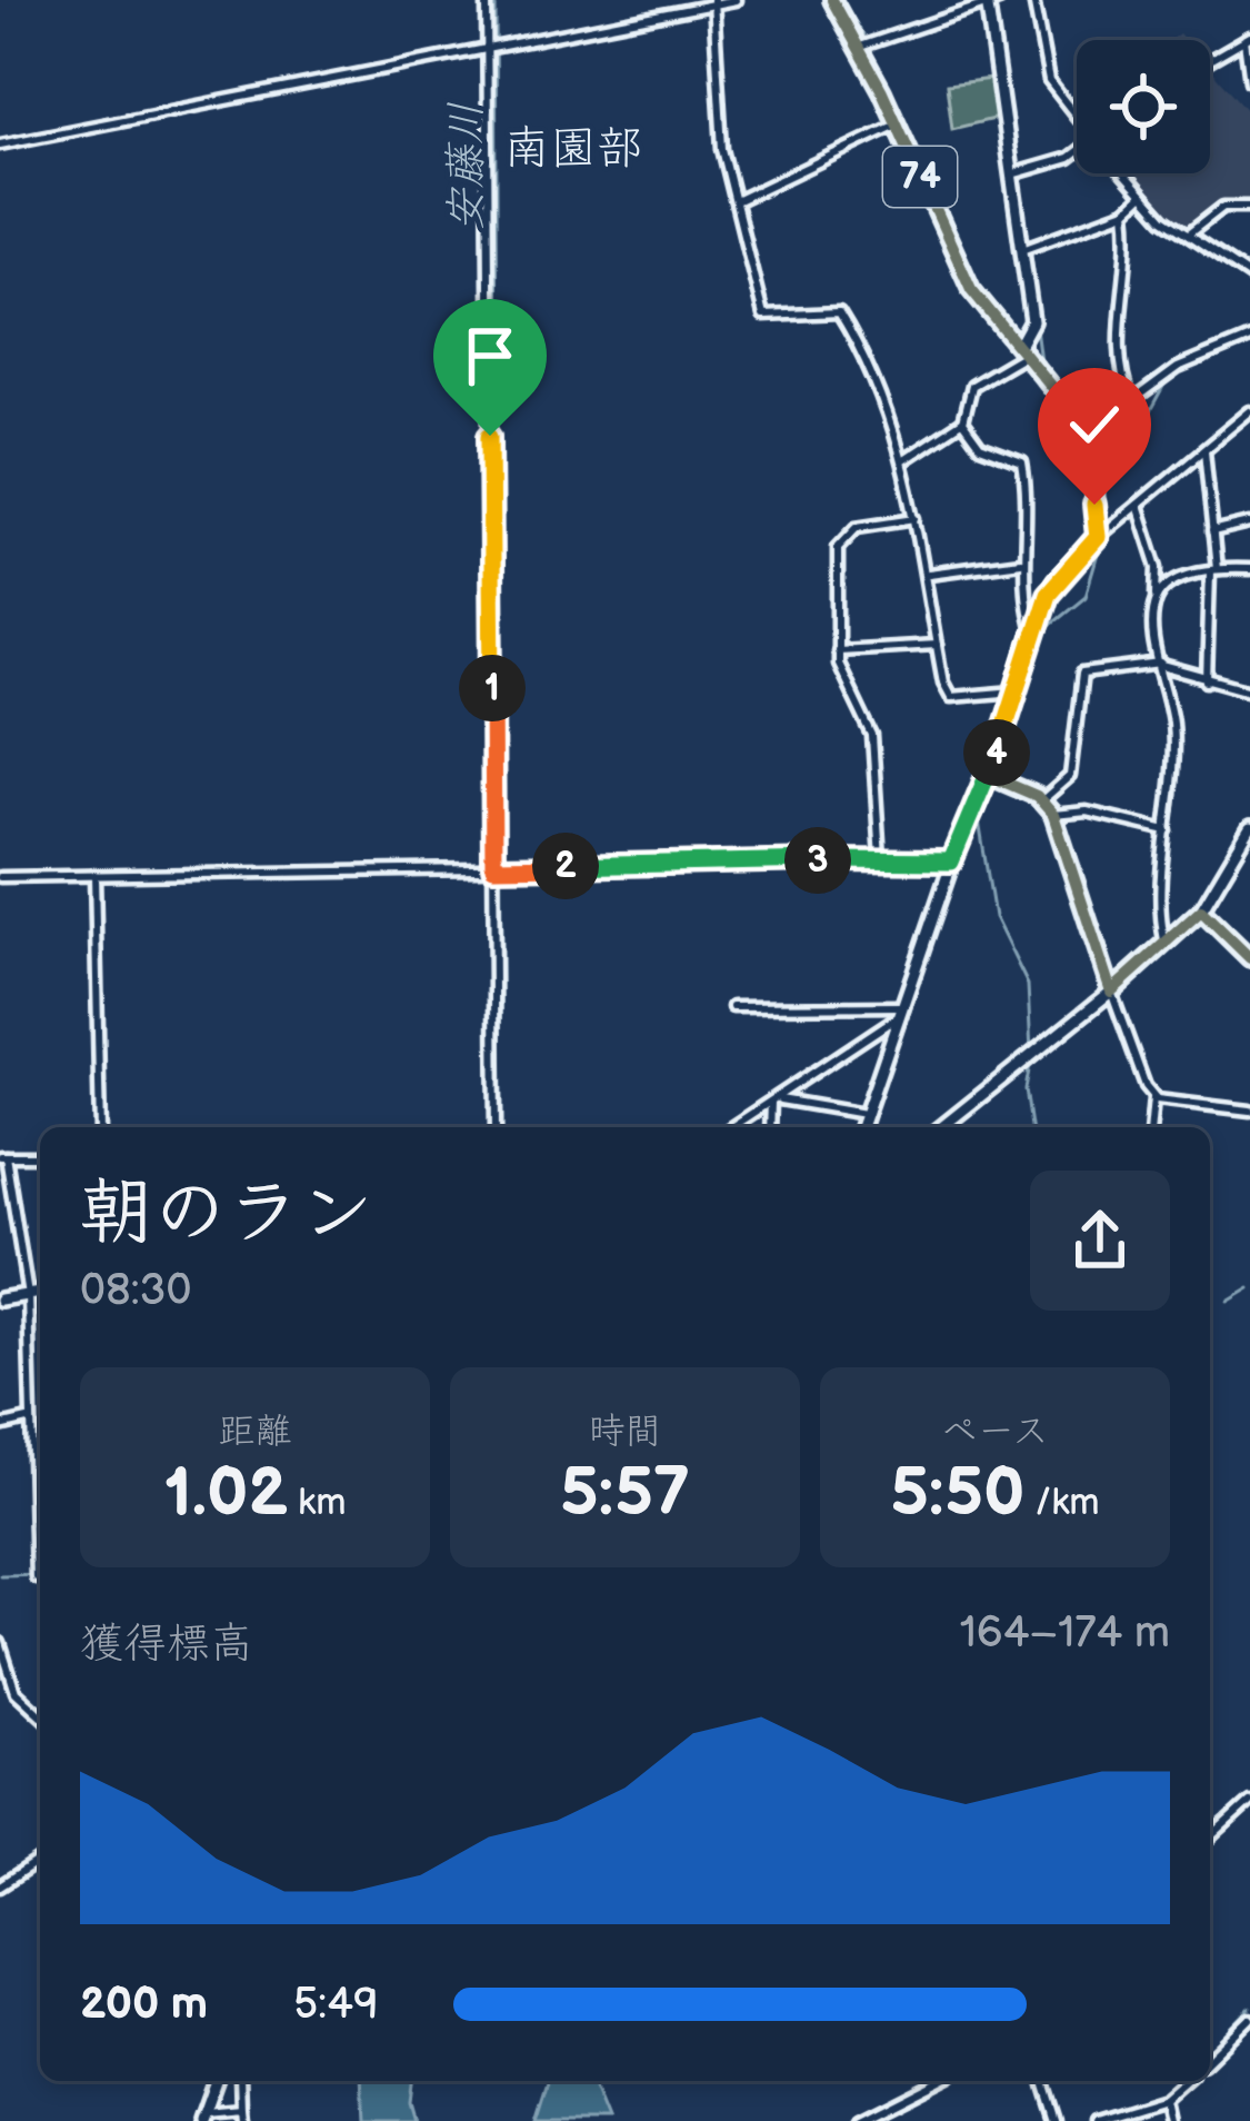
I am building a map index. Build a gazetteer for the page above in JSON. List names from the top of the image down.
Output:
{
  "streets": {
    "main road": ["74"]
  },
  "districts": ["南園部"],
  "water": ["安藤川"],
  "page": {
    "pins": [
      "1",
      "4",
      "3",
      "2"
    ],
    "heading": ["朝のラン", "08:30"],
    "stats": [
      ["距離", "1.02 km"],
      ["時間", "5:57"],
      ["ペース", "5:50 /km"]
    ],
    "chart": ["獲得標高", "164–174 m"],
    "list": [
      {
        "name": "200 m",
        "note": "5:49"
      }
    ]
  }
}
